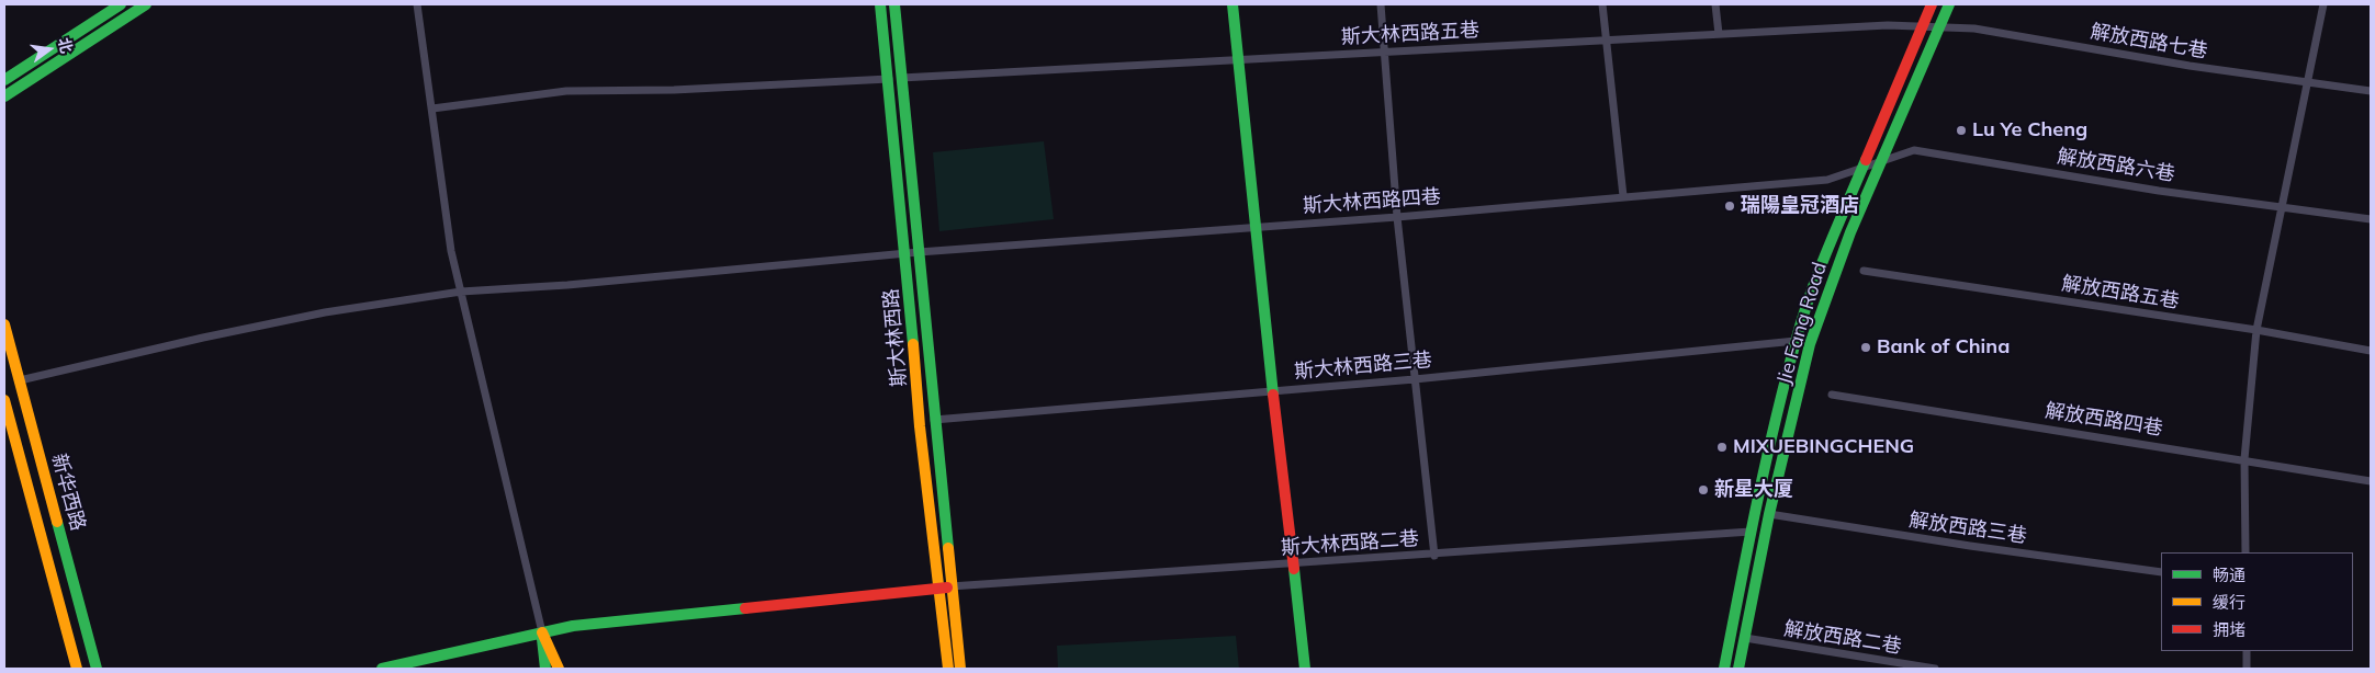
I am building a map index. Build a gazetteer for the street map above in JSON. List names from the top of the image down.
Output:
{
  "streets": {
    "main road": ["Jie Fang Road", "斯大林西路", "新华西路"],
    "street": [
      "斯大林西路五巷",
      "解放西路七巷",
      "解放西路六巷",
      "斯大林西路四巷",
      "解放西路五巷",
      "斯大林西路三巷",
      "解放西路四巷",
      "解放西路三巷",
      "斯大林西路二巷",
      "解放西路二巷"
    ]
  },
  "crossings": [
    ["斯大林西路五巷", "解放西路七巷"],
    ["斯大林西路五巷", "Jie Fang Road"],
    ["斯大林西路五巷", "斯大林西路"],
    ["解放西路七巷", "Jie Fang Road"],
    ["解放西路六巷", "斯大林西路四巷"],
    ["解放西路六巷", "Jie Fang Road"],
    ["斯大林西路四巷", "斯大林西路"],
    ["斯大林西路四巷", "新华西路"],
    ["Jie Fang Road", "斯大林西路三巷"],
    ["Jie Fang Road", "解放西路三巷"],
    ["Jie Fang Road", "斯大林西路二巷"],
    ["Jie Fang Road", "解放西路二巷"],
    ["斯大林西路", "斯大林西路三巷"],
    ["斯大林西路", "斯大林西路二巷"]
  ],
  "places": [
    "Lu Ye Cheng",
    "瑞陽皇冠酒店",
    "Bank of China",
    "MIXUEBINGCHENG",
    "新星大厦"
  ],
  "legend": ["畅通", "缓行", "拥堵"],
  "north": "right"
}
